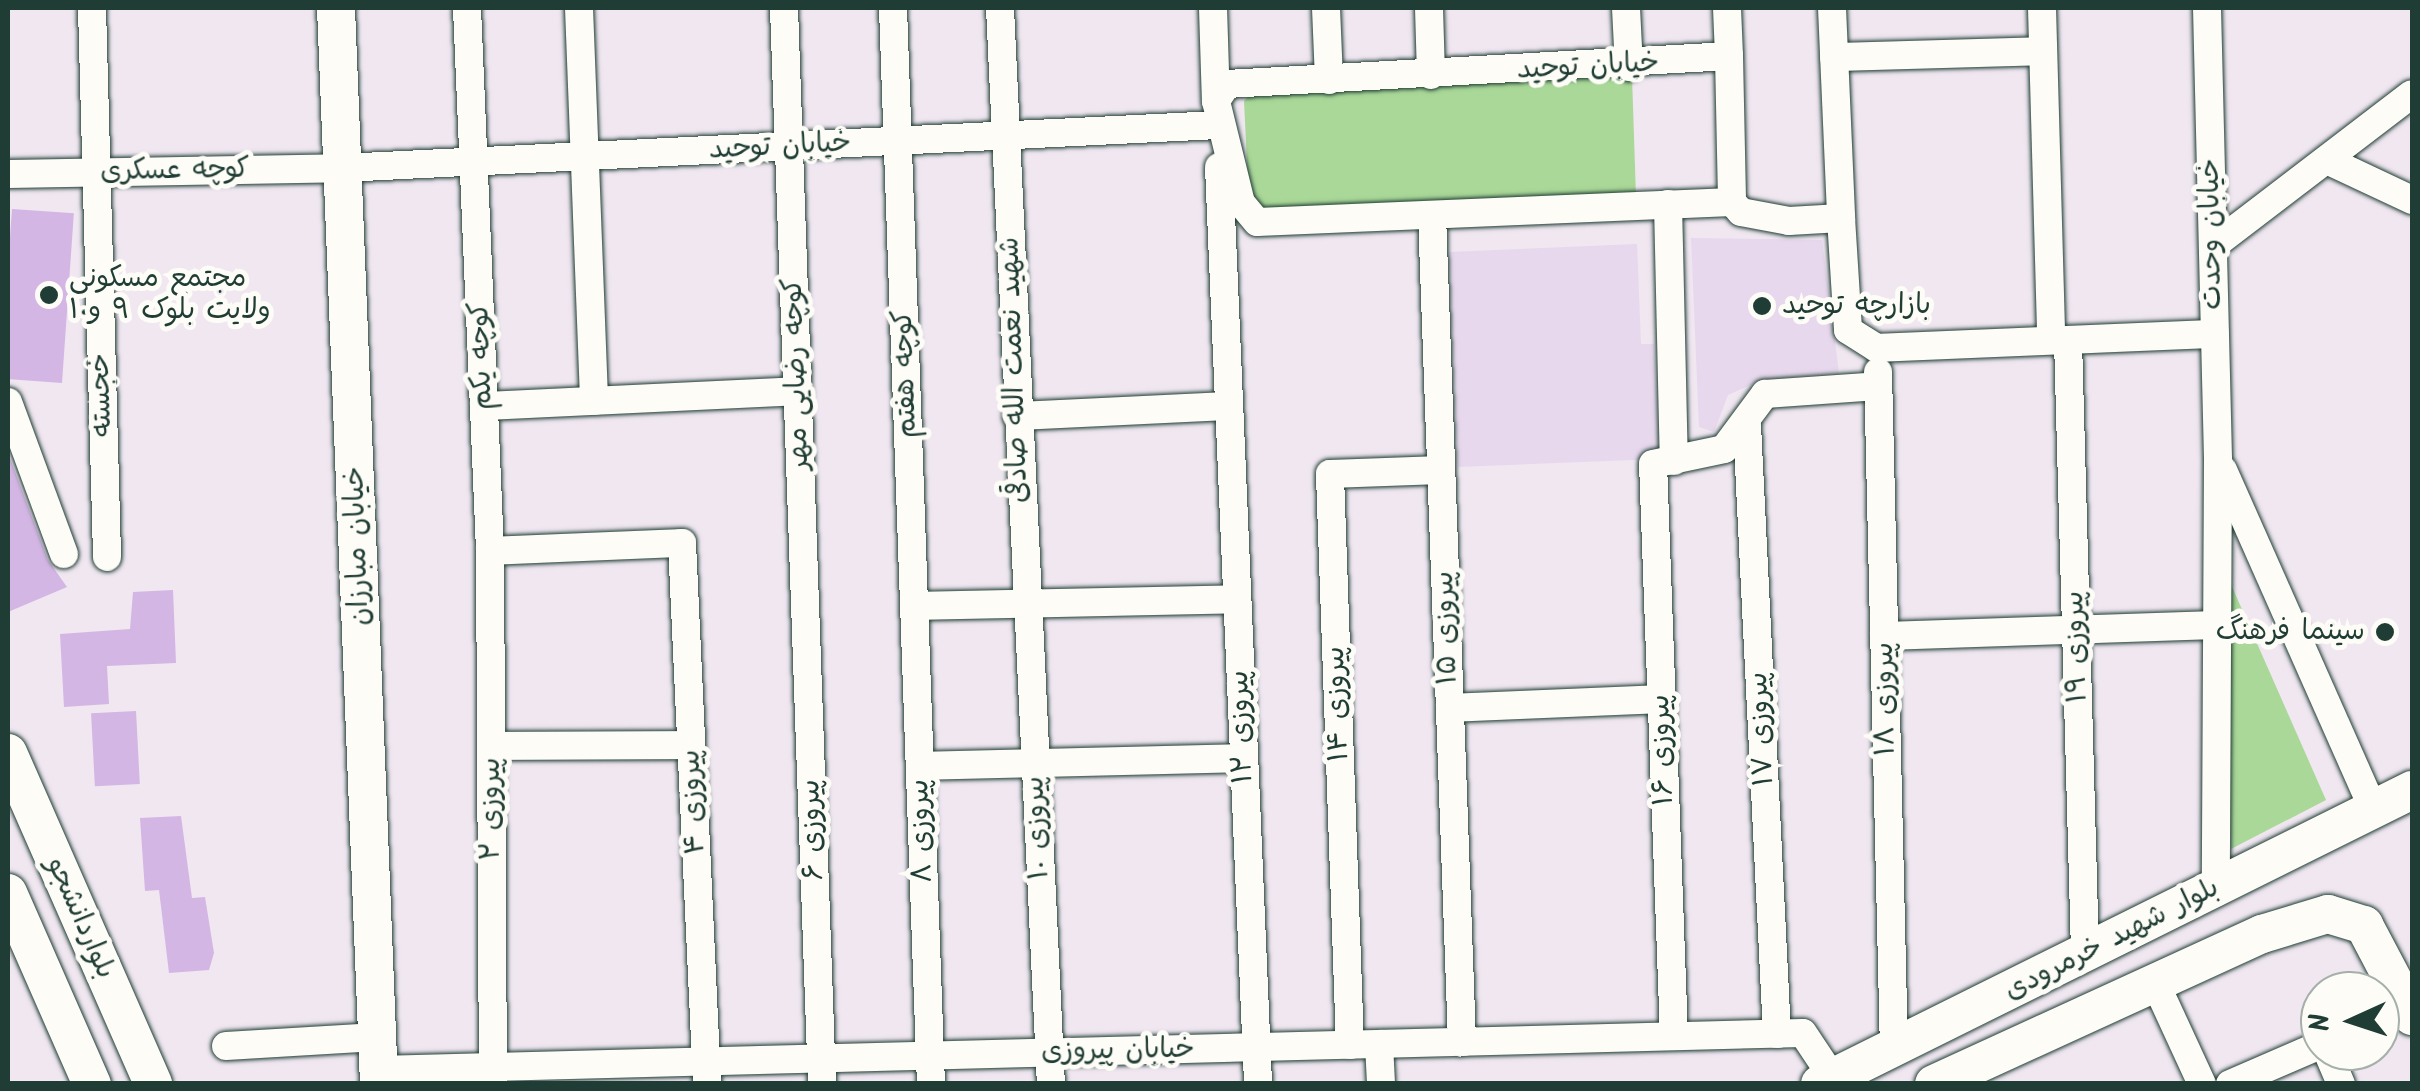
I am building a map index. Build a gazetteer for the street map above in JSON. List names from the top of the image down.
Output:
{
  "streets": {
    "main road": ["خیابان مبارزان", "بلواردانشجو", "بلوار شهید خرمرودی"],
    "street": [
      "خیابان توحید",
      "کوچه عسکری",
      "خیابان وحدت",
      "کوچه یکم",
      "شهید نعمت الله صادقی",
      "کوچه رضایی مهر",
      "کوچه هفتم",
      "خجسته",
      "پیروزی ۱۵",
      "پیروزی ۱۹",
      "پیروزی ۱۸",
      "پیروزی ۱۴",
      "پیروزی ۱۲",
      "پیروزی ۱۷",
      "پیروزی ۱۶",
      "پیروزی ۴",
      "پیروزی ۲",
      "پیروزی ۱۰",
      "پیروزی ۶",
      "پیروزی ۸",
      "خیابان پیروزی"
    ]
  },
  "crossings": [
    ["خیابان توحید", "کوچه عسکری"],
    ["خیابان توحید", "کوچه یکم"],
    ["خیابان توحید", "شهید نعمت الله صادقی"],
    ["خیابان توحید", "کوچه رضایی مهر"],
    ["خیابان توحید", "کوچه هفتم"],
    ["خیابان توحید", "خیابان مبارزان"],
    ["خیابان توحید", "پیروزی ۱۲"],
    ["کوچه عسکری", "خجسته"],
    ["کوچه عسکری", "خیابان مبارزان"],
    ["خیابان وحدت", "بلوار شهید خرمرودی"],
    ["کوچه یکم", "پیروزی ۴"],
    ["کوچه یکم", "پیروزی ۲"],
    ["شهید نعمت الله صادقی", "پیروزی ۱۰"],
    ["کوچه رضایی مهر", "پیروزی ۶"],
    ["کوچه هفتم", "پیروزی ۸"],
    ["خیابان مبارزان", "خیابان پیروزی"],
    ["پیروزی ۱۵", "پیروزی ۱۴"],
    ["پیروزی ۱۵", "خیابان پیروزی"],
    ["پیروزی ۱۹", "بلوار شهید خرمرودی"],
    ["پیروزی ۱۸", "بلوار شهید خرمرودی"],
    ["پیروزی ۱۴", "خیابان پیروزی"],
    ["پیروزی ۱۲", "خیابان پیروزی"],
    ["پیروزی ۱۷", "خیابان پیروزی"],
    ["پیروزی ۱۶", "خیابان پیروزی"],
    ["پیروزی ۴", "پیروزی ۲"],
    ["پیروزی ۴", "خیابان پیروزی"],
    ["پیروزی ۲", "خیابان پیروزی"],
    ["پیروزی ۱۰", "خیابان پیروزی"],
    ["پیروزی ۶", "خیابان پیروزی"],
    ["پیروزی ۸", "خیابان پیروزی"],
    ["بلوار شهید خرمرودی", "خیابان پیروزی"]
  ],
  "places": ["مجتمع مسکونی ولایت بلوک ۹ و۱۰", "بازارچه توحید", "سینما فرهنگ"],
  "north": "left"
}
